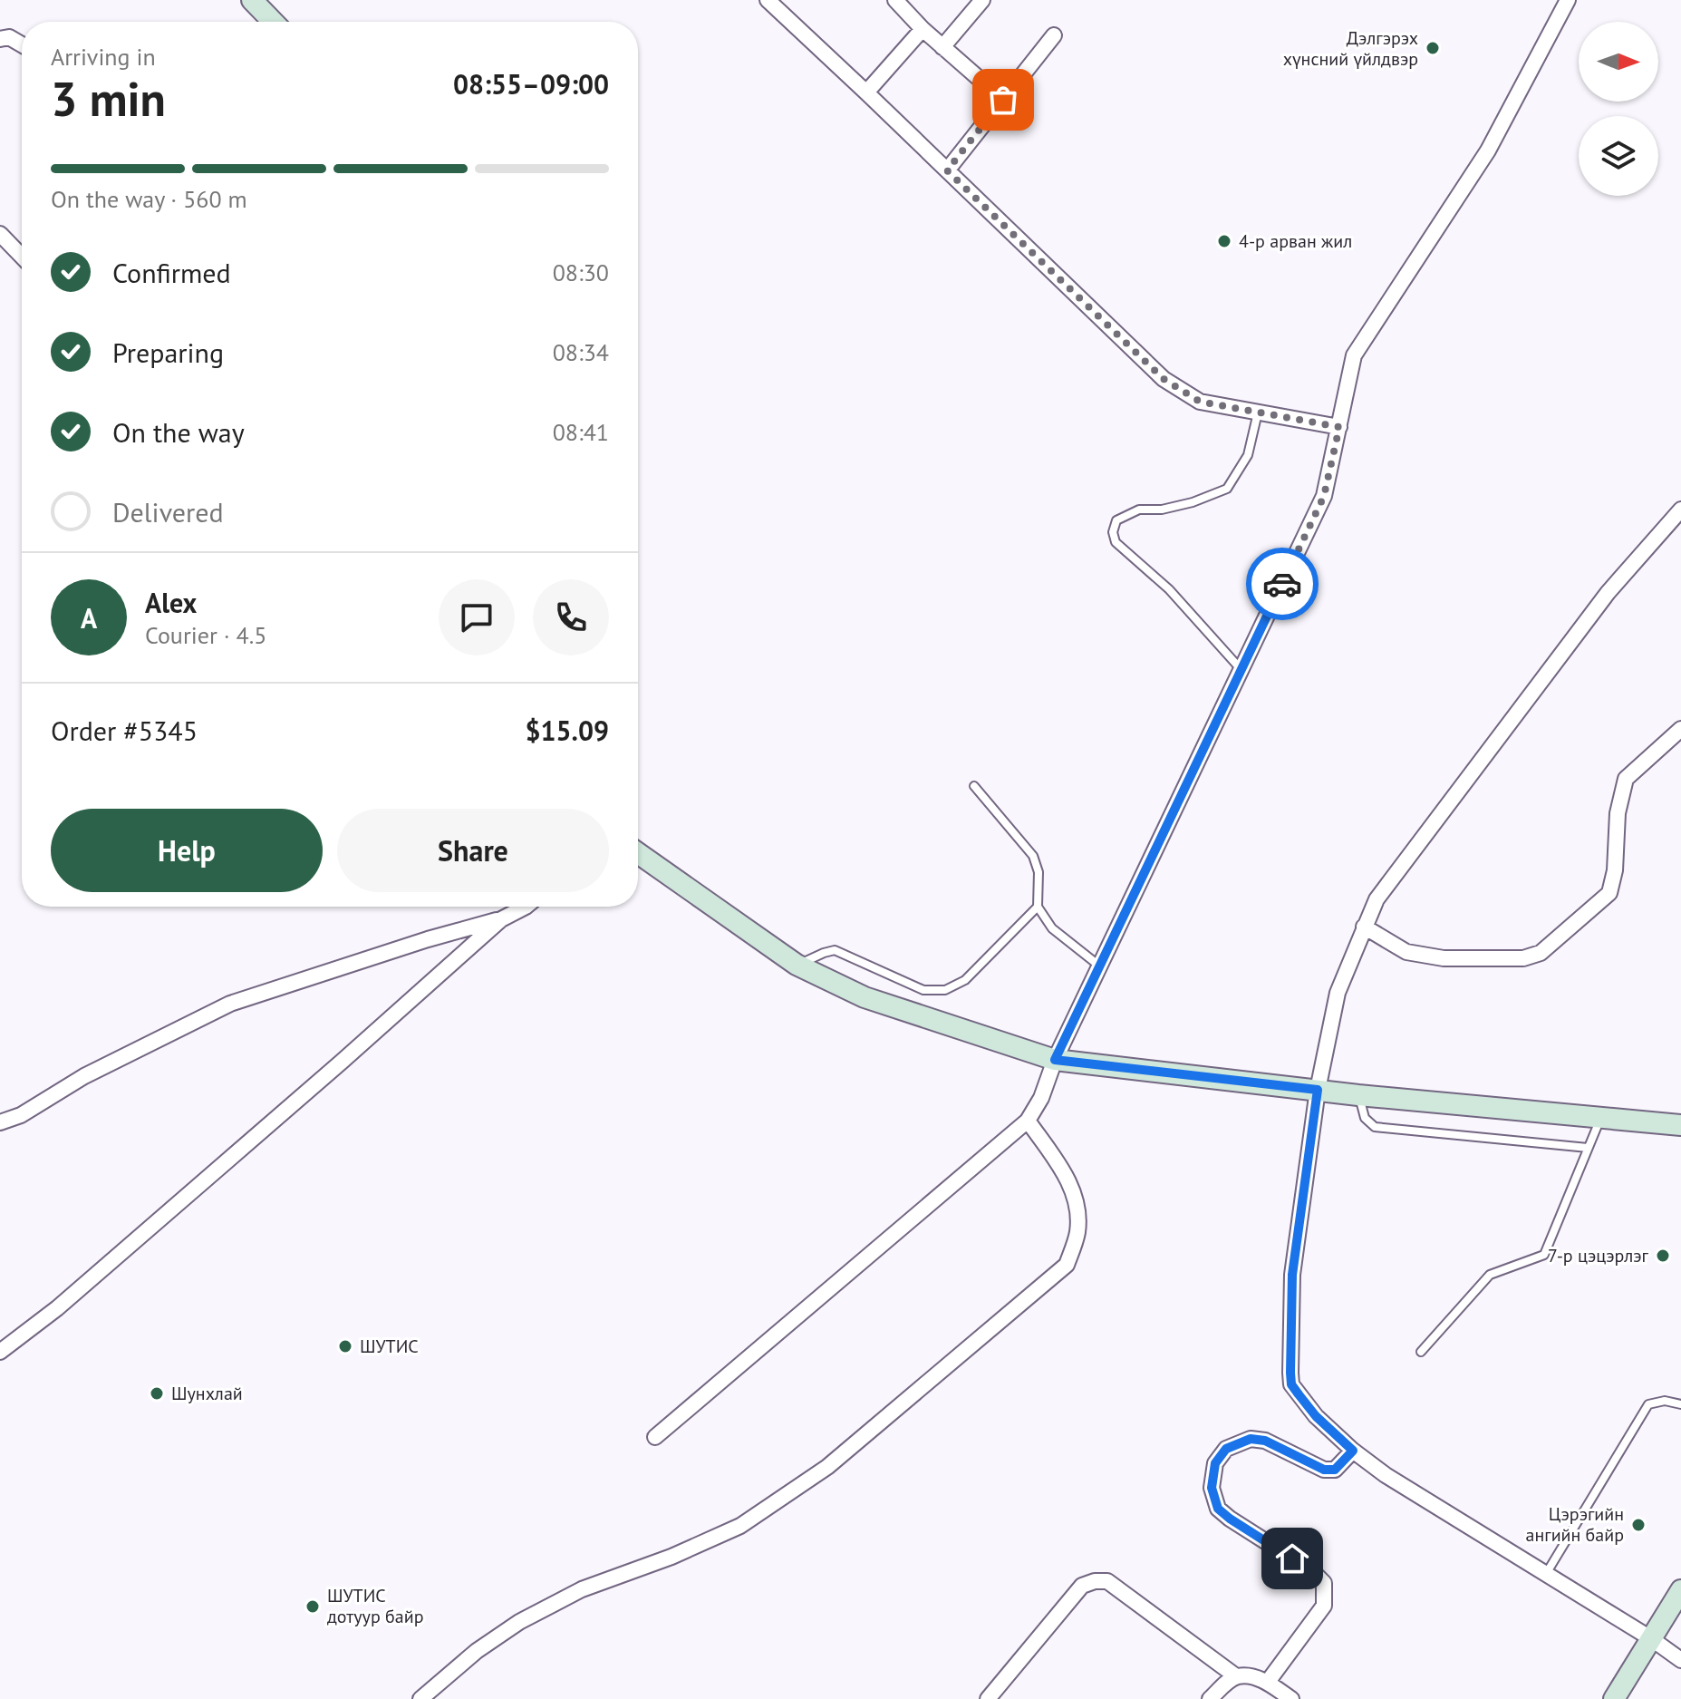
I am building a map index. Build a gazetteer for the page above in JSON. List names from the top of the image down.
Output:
{
  "places": [
    "Дэлгэрэх хүнсний үйлдвэр",
    "4-р арван жил",
    "7-р цэцэрлэг",
    "ШУТИС",
    "Шунхлай",
    "Цэрэгийн ангийн байр",
    "ШУТИС дотуур байр"
  ],
  "north": "right",
  "page": {
    "heading": ["3 min", "Arriving in", "08:55–09:00"],
    "panel": [
      "Alex",
      "Courier · 4.5",
      "Order #5345",
      "$15.09"
    ],
    "bar": "On the way · 560 m",
    "list": [
      ["Confirmed", "08:30"],
      ["Preparing", "08:34"],
      ["On the way", "08:41"],
      "Delivered"
    ],
    "round": "A",
    "buttons": ["Help", "Share"]
  }
}
